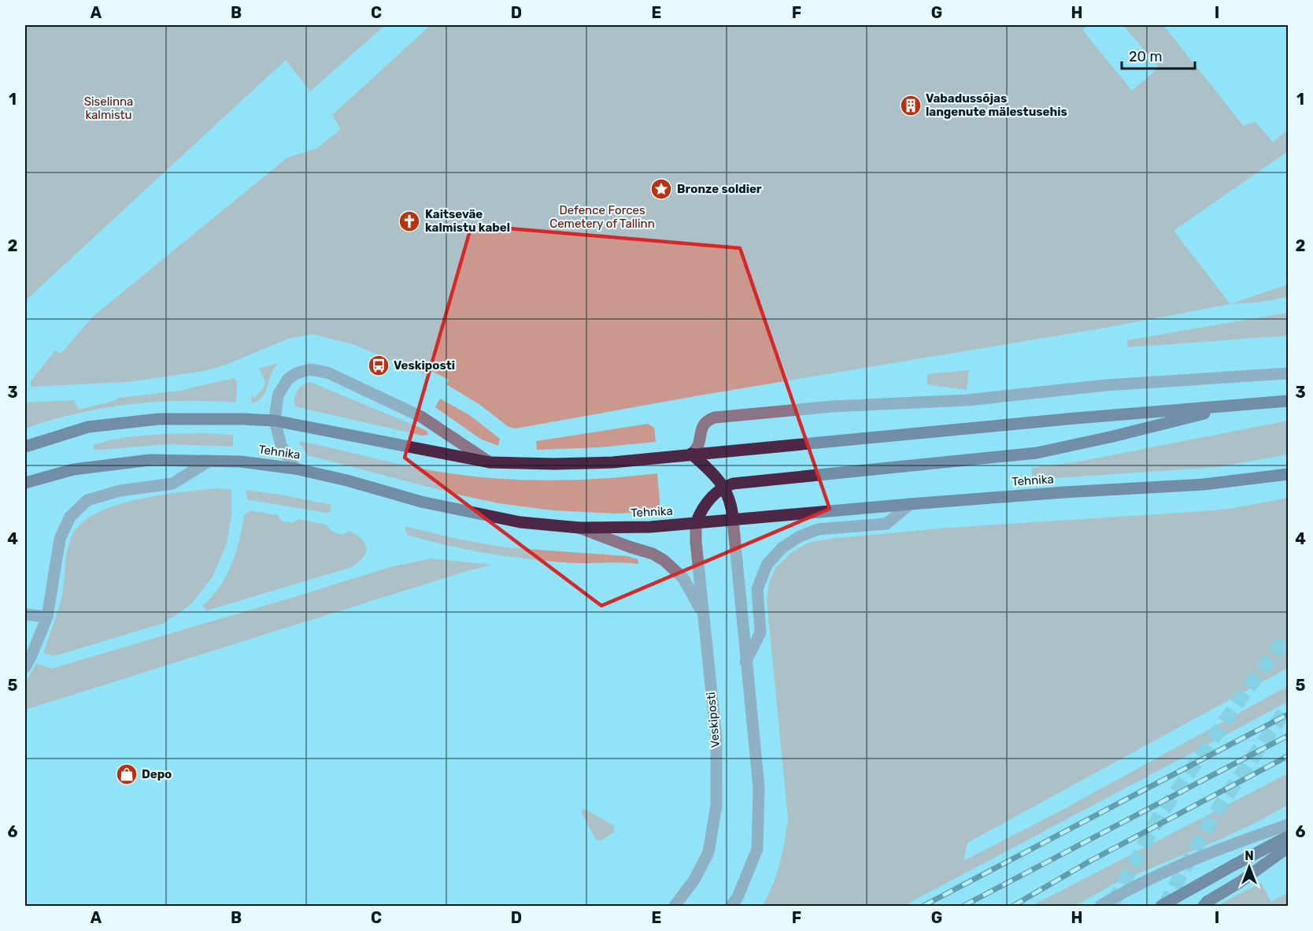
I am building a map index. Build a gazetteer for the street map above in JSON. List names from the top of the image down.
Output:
{
  "streets": {
    "main road": ["Tehnika"],
    "street": ["Veskiposti"]
  },
  "crossings": [
    ["Tehnika", "Veskiposti"]
  ],
  "parks": ["Siselinna kalmistu", "Defence Forces Cemetery of Tallinn"],
  "places": {
    "building": ["Vabadussõjas langenute mälestusehis"],
    "place": ["Bronze soldier"],
    "church": ["Kaitseväe kalmistu kabel"],
    "bus stop": ["Veskiposti"],
    "shop": ["Depo"]
  },
  "scale_bar": "20 m",
  "north": "top",
  "grid": {
    "columns": [
      "A",
      "B",
      "C",
      "D",
      "E",
      "F",
      "G",
      "H",
      "I"
    ],
    "rows": [
      "1",
      "2",
      "3",
      "4",
      "5",
      "6"
    ]
  }
}
